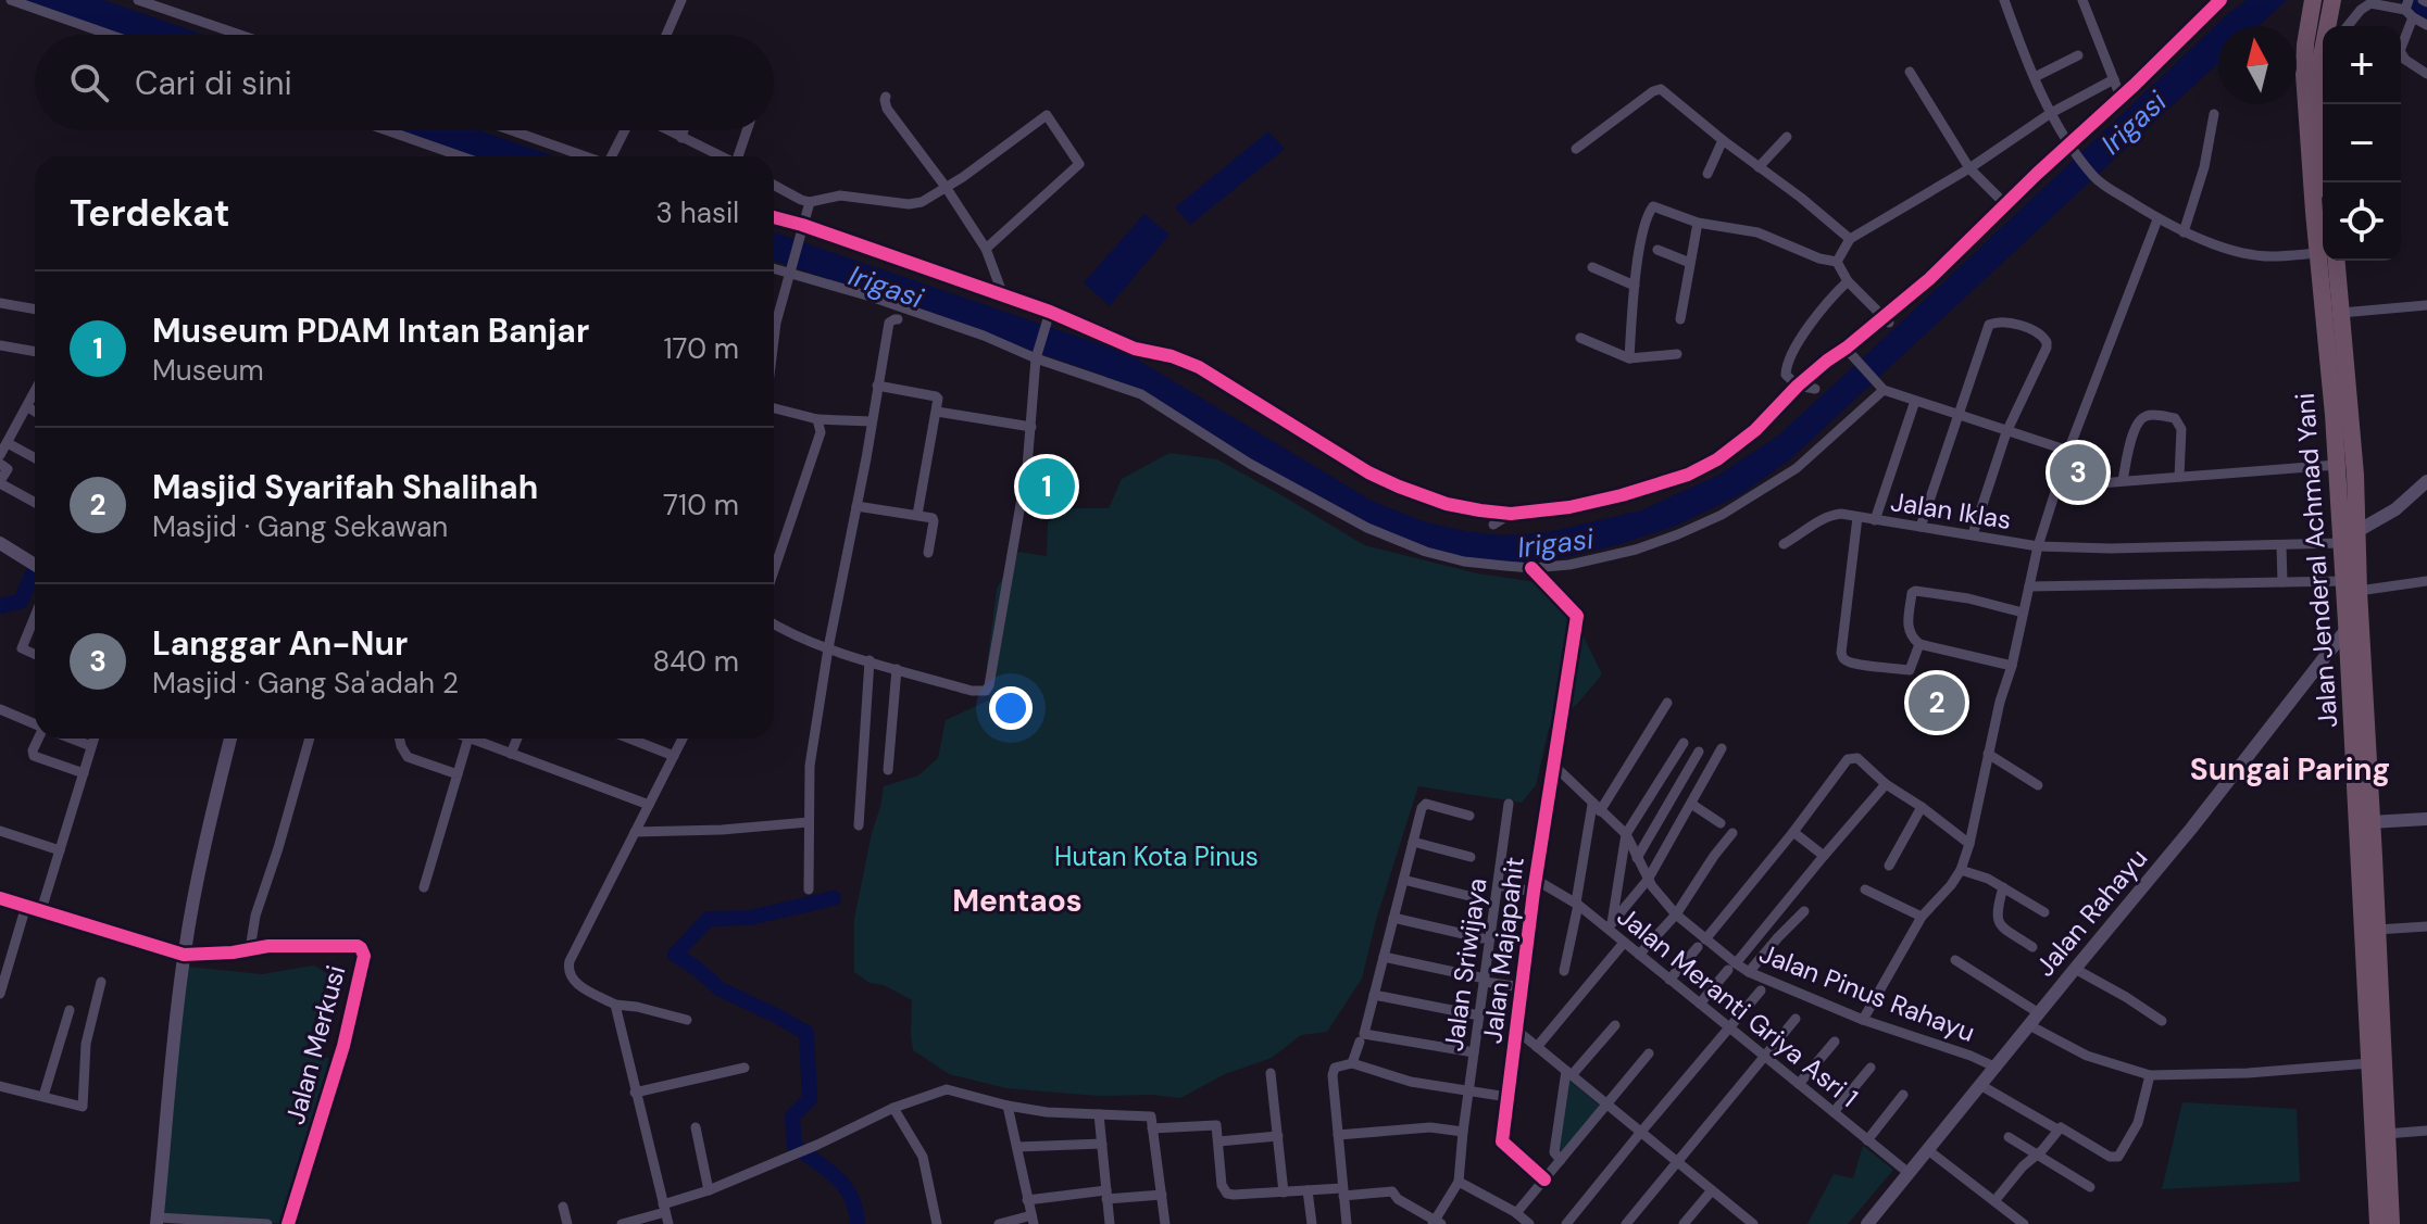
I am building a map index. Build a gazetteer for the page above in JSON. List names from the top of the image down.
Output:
{
  "streets": {
    "highway": ["Jalan Jenderal Achmad Yani"],
    "main road": ["Jalan Rahayu"],
    "street": [
      "Jalan Iklas",
      "Jalan Majapahit",
      "Jalan Sriwijaya",
      "Jalan Pinus Rahayu",
      "Jalan Meranti Griya Asri 1",
      "Jalan Merkusi"
    ]
  },
  "crossings": [
    ["Jalan Iklas", "Jalan Jenderal Achmad Yani"],
    ["Jalan Jenderal Achmad Yani", "Jalan Rahayu"],
    ["Jalan Rahayu", "Jalan Pinus Rahayu"],
    ["Jalan Rahayu", "Jalan Meranti Griya Asri 1"],
    ["Jalan Majapahit", "Jalan Pinus Rahayu"],
    ["Jalan Majapahit", "Jalan Meranti Griya Asri 1"],
    ["Jalan Sriwijaya", "Jalan Meranti Griya Asri 1"]
  ],
  "districts": ["Sungai Paring", "Mentaos"],
  "water": ["Irigasi"],
  "parks": ["Hutan Kota Pinus"],
  "north": "top",
  "page": {
    "map_buttons": ["+", "−"],
    "search": "Cari di sini",
    "heading": ["Terdekat", "3 hasil"],
    "list": [
      {
        "mark": "1",
        "name": "Museum PDAM Intan Banjar",
        "note": "Museum",
        "value": "170 m"
      },
      {
        "mark": "2",
        "name": "Masjid Syarifah Shalihah",
        "note": "Masjid · Gang Sekawan",
        "value": "710 m"
      },
      {
        "mark": "3",
        "name": "Langgar An-Nur",
        "note": "Masjid · Gang Sa'adah 2",
        "value": "840 m"
      }
    ],
    "pins": ["3", "1", "2"]
  }
}
